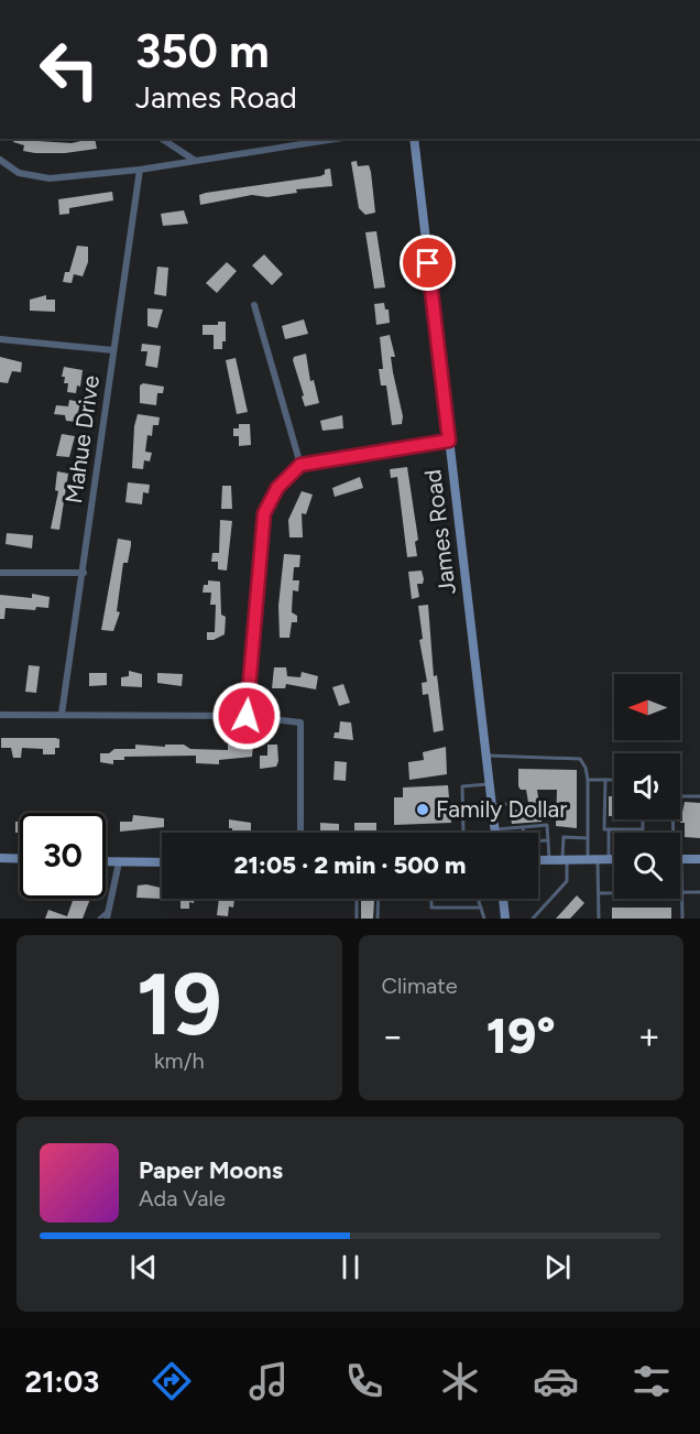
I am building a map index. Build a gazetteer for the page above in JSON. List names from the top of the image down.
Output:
{
  "streets": {
    "main road": ["James Road"],
    "street": ["Mahue Drive"]
  },
  "places": ["Family Dollar"],
  "north": "left",
  "page": {
    "turn": ["350 m", "James Road"],
    "limit": "30",
    "trip": "21:05 · 2 min · 500 m",
    "tile": [
      ["19", "km/h"],
      "Climate"
    ],
    "heat": ["−", "19°", "+"],
    "song": ["Paper Moons", "Ada Vale"],
    "tabs": "21:03"
  }
}
